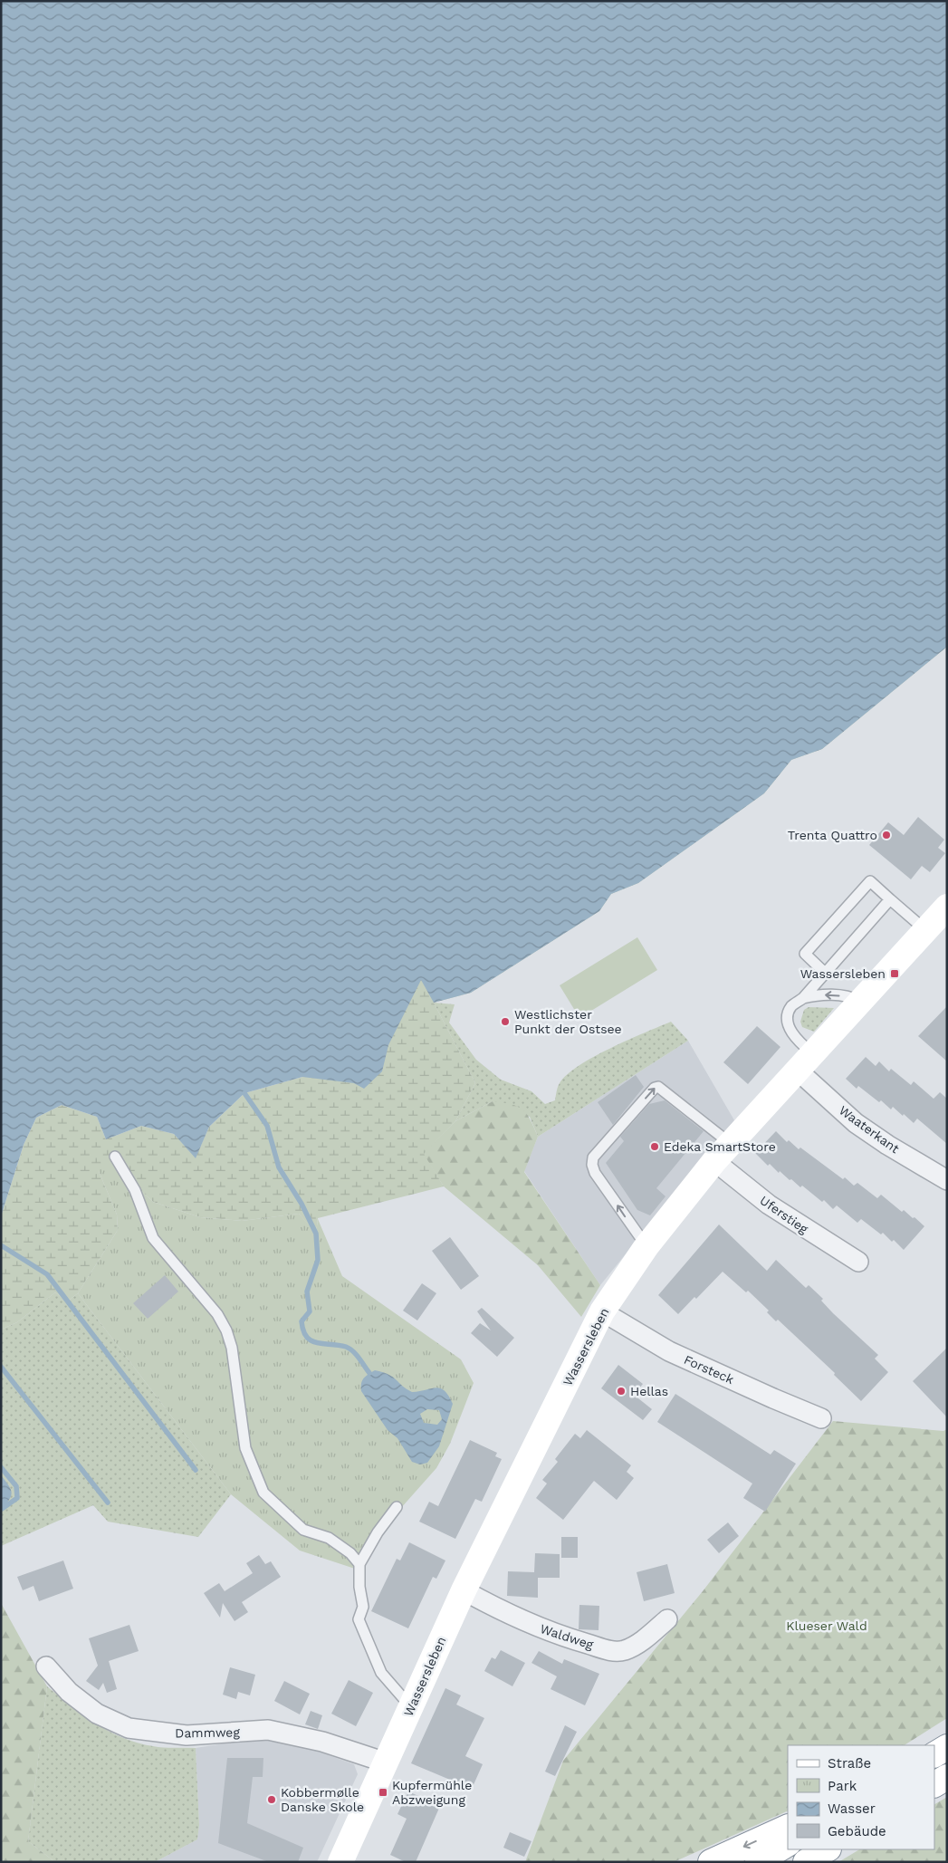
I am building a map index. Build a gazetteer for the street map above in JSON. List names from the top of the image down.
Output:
{
  "streets": {
    "main road": ["Wassersleben"],
    "street": [
      "Waaterkant",
      "Uferstieg",
      "Forsteck",
      "Waldweg",
      "Dammweg"
    ]
  },
  "crossings": [
    ["Waaterkant", "Wassersleben"],
    ["Uferstieg", "Wassersleben"],
    ["Wassersleben", "Forsteck"],
    ["Wassersleben", "Waldweg"],
    ["Wassersleben", "Dammweg"]
  ],
  "parks": ["Klueser Wald"],
  "places": {
    "other": [
      "Trenta Quattro",
      "Westlichster Punkt der Ostsee",
      "Edeka SmartStore",
      "Hellas",
      "Kobbermølle Danske Skole"
    ],
    "transit": ["Wassersleben", "Kupfermühle Abzweigung"]
  },
  "legend": [
    "Straße",
    "Park",
    "Wasser",
    "Gebäude"
  ]
}
